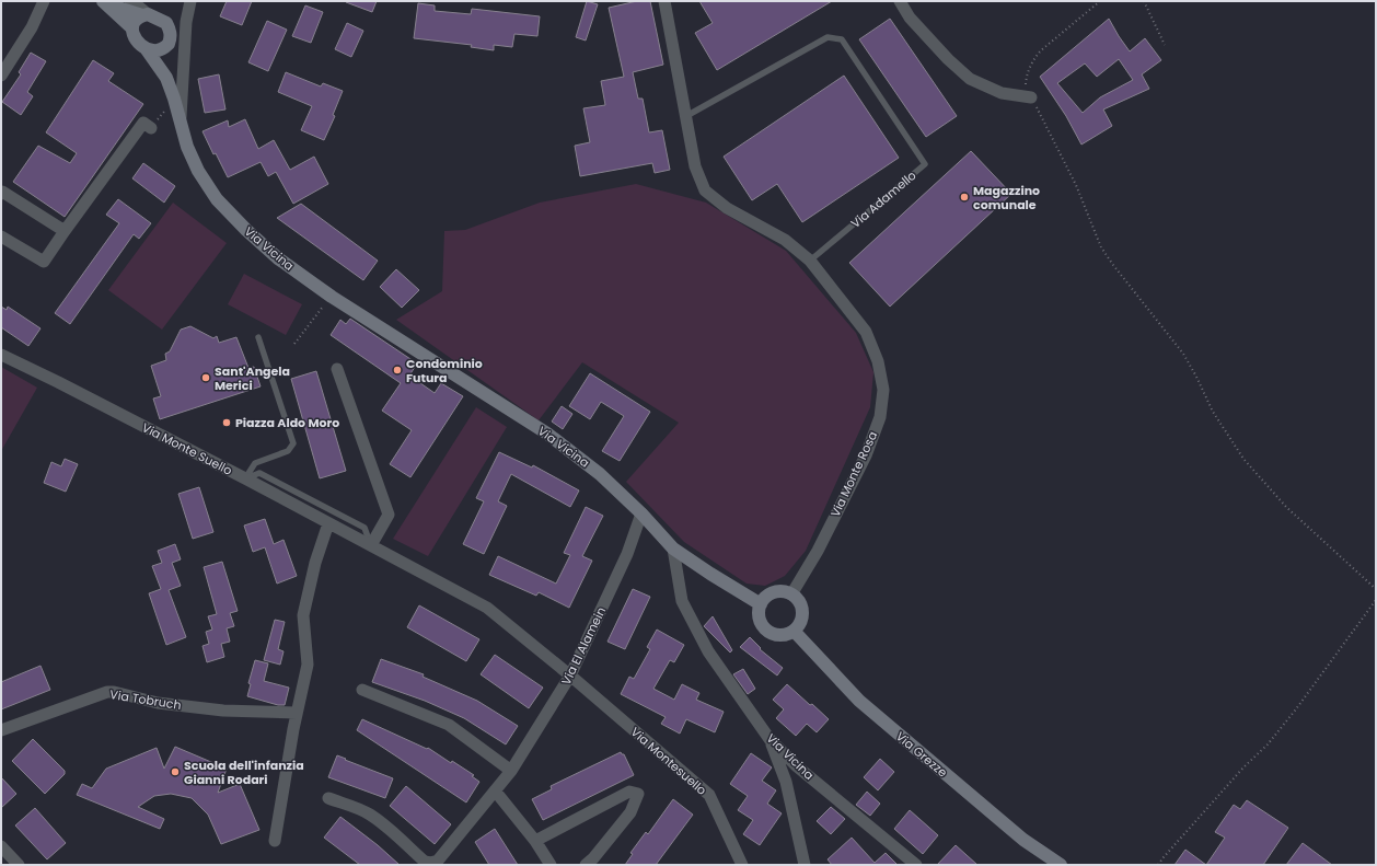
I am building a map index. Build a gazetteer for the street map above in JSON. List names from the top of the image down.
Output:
{
  "streets": {
    "street": [
      "Via Vicina",
      "Via Monte Suello",
      "Via Monte Rosa",
      "Via El Alamein",
      "Via Tobruch",
      "Via Grezze",
      "Via Montesuello"
    ],
    "lane": ["Via Adamello"]
  },
  "crossings": [
    ["Via Adamello", "Via Monte Rosa"],
    ["Via Vicina", "Via El Alamein"],
    ["Via Monte Suello", "Via El Alamein"],
    ["Via Monte Suello", "Via Montesuello"],
    ["Via Monte Rosa", "Via Grezze"],
    ["Via El Alamein", "Via Montesuello"]
  ],
  "places": [
    "Magazzino comunale",
    "Condominio Futura",
    "Sant'Angela Merici",
    "Piazza Aldo Moro",
    "Scuola dell'infanzia Gianni Rodari"
  ]
}
